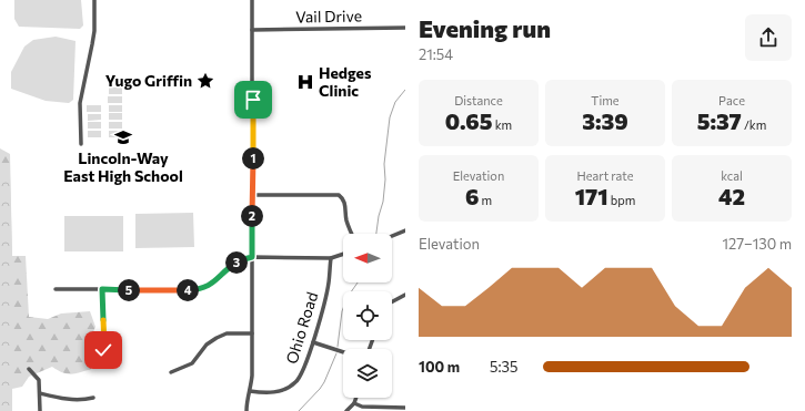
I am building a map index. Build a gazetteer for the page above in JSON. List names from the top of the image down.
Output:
{
  "streets": {
    "street": ["Vail Drive", "Ohio Road"]
  },
  "places": {
    "place": ["Yugo Griffin"],
    "hospital": ["Hedges Clinic"],
    "school or university": ["Lincoln-Way East High School"]
  },
  "north": "left",
  "page": {
    "heading": ["Evening run", "21:54"],
    "stats": [
      ["Distance", "0.65 km"],
      ["Time", "3:39"],
      ["Pace", "5:37 /km"],
      ["Elevation", "6 m"],
      ["Heart rate", "171 bpm"],
      ["kcal", "42"]
    ],
    "pins": [
      "1",
      "2",
      "3",
      "4",
      "5"
    ],
    "chart": ["Elevation", "127–130 m"],
    "list": [
      {
        "name": "100 m",
        "note": "5:35"
      }
    ]
  }
}
